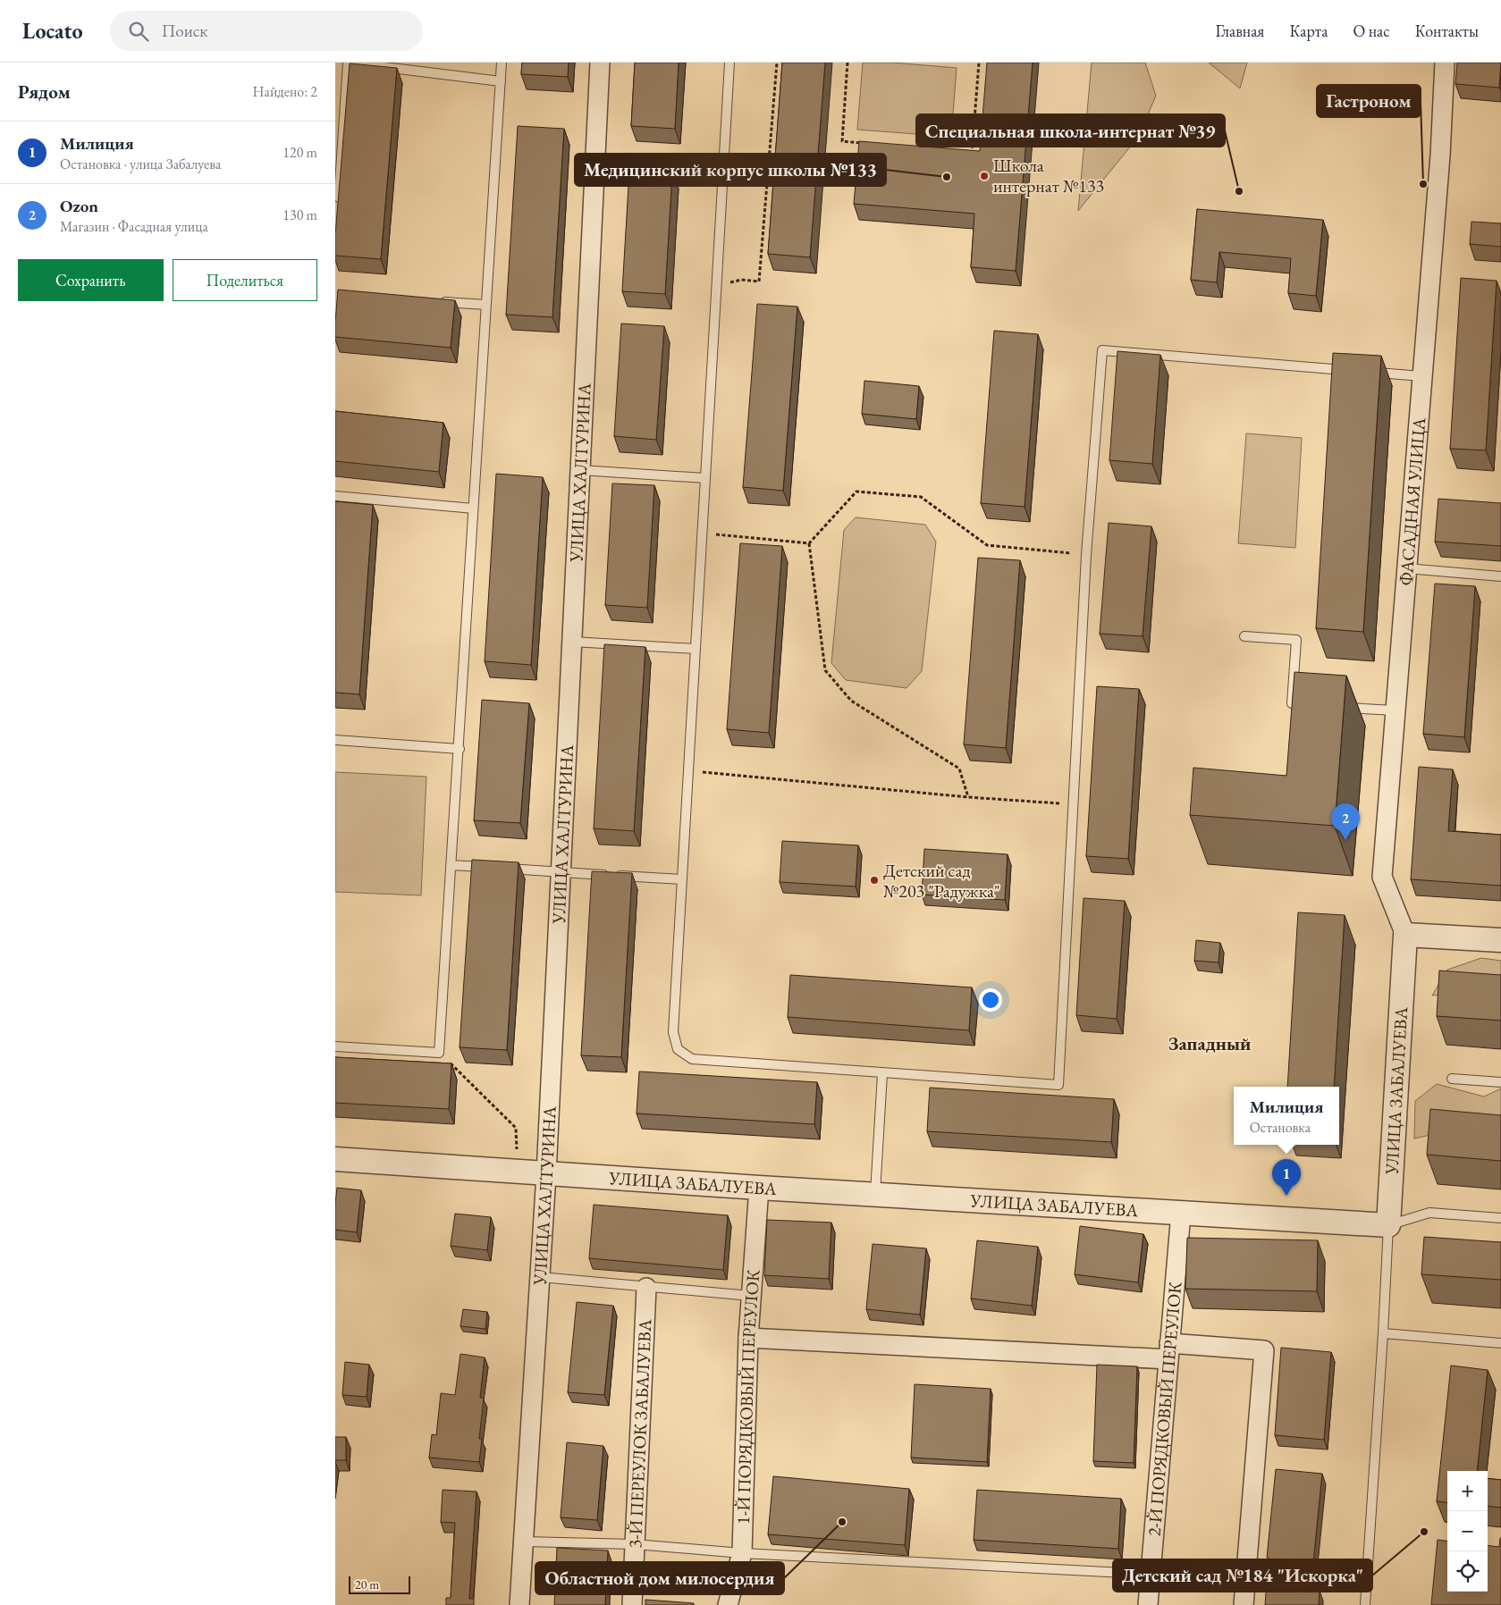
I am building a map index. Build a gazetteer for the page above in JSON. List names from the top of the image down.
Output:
{
  "streets": {
    "street": [
      "УЛИЦА ХАЛТУРИНА",
      "ФАСАДНАЯ УЛИЦА",
      "УЛИЦА ЗАБАЛУЕВА",
      "1-Й ПОРЯДКОВЫЙ ПЕРЕУЛОК",
      "2-Й ПОРЯДКОВЫЙ ПЕРЕУЛОК",
      "3-Й ПЕРЕУЛОК ЗАБАЛУЕВА"
    ]
  },
  "crossings": [
    ["УЛИЦА ХАЛТУРИНА", "УЛИЦА ЗАБАЛУЕВА"],
    ["ФАСАДНАЯ УЛИЦА", "УЛИЦА ЗАБАЛУЕВА"],
    ["УЛИЦА ЗАБАЛУЕВА", "1-Й ПОРЯДКОВЫЙ ПЕРЕУЛОК"],
    ["УЛИЦА ЗАБАЛУЕВА", "2-Й ПОРЯДКОВЫЙ ПЕРЕУЛОК"]
  ],
  "districts": ["Западный"],
  "places": [
    "Школа интернат №133",
    "Медицинский корпус школы №133",
    "Гастроном",
    "Специальная школа-интернат №39",
    "Детский сад №203 \"Радужка\"",
    "Областной дом милосердия",
    "Детский сад №184 \"Искорка\""
  ],
  "scale_bar": "20 m",
  "page": {
    "header": "Locato",
    "search": "Поиск",
    "nav": [
      "Главная",
      "Карта",
      "О нас",
      "Контакты"
    ],
    "heading": ["Рядом", "Найдено: 2"],
    "list": [
      {
        "mark": "1",
        "name": "Милиция",
        "note": "Остановка · улица Забалуева",
        "value": "120 m"
      },
      {
        "mark": "2",
        "name": "Ozon",
        "note": "Магазин · Фасадная улица",
        "value": "130 m"
      }
    ],
    "buttons": ["Сохранить", "Поделиться"],
    "pins": ["2", "1"],
    "popup": ["Милиция", "Остановка"],
    "map_buttons": ["+", "−"],
    "scale": "20 m"
  }
}
